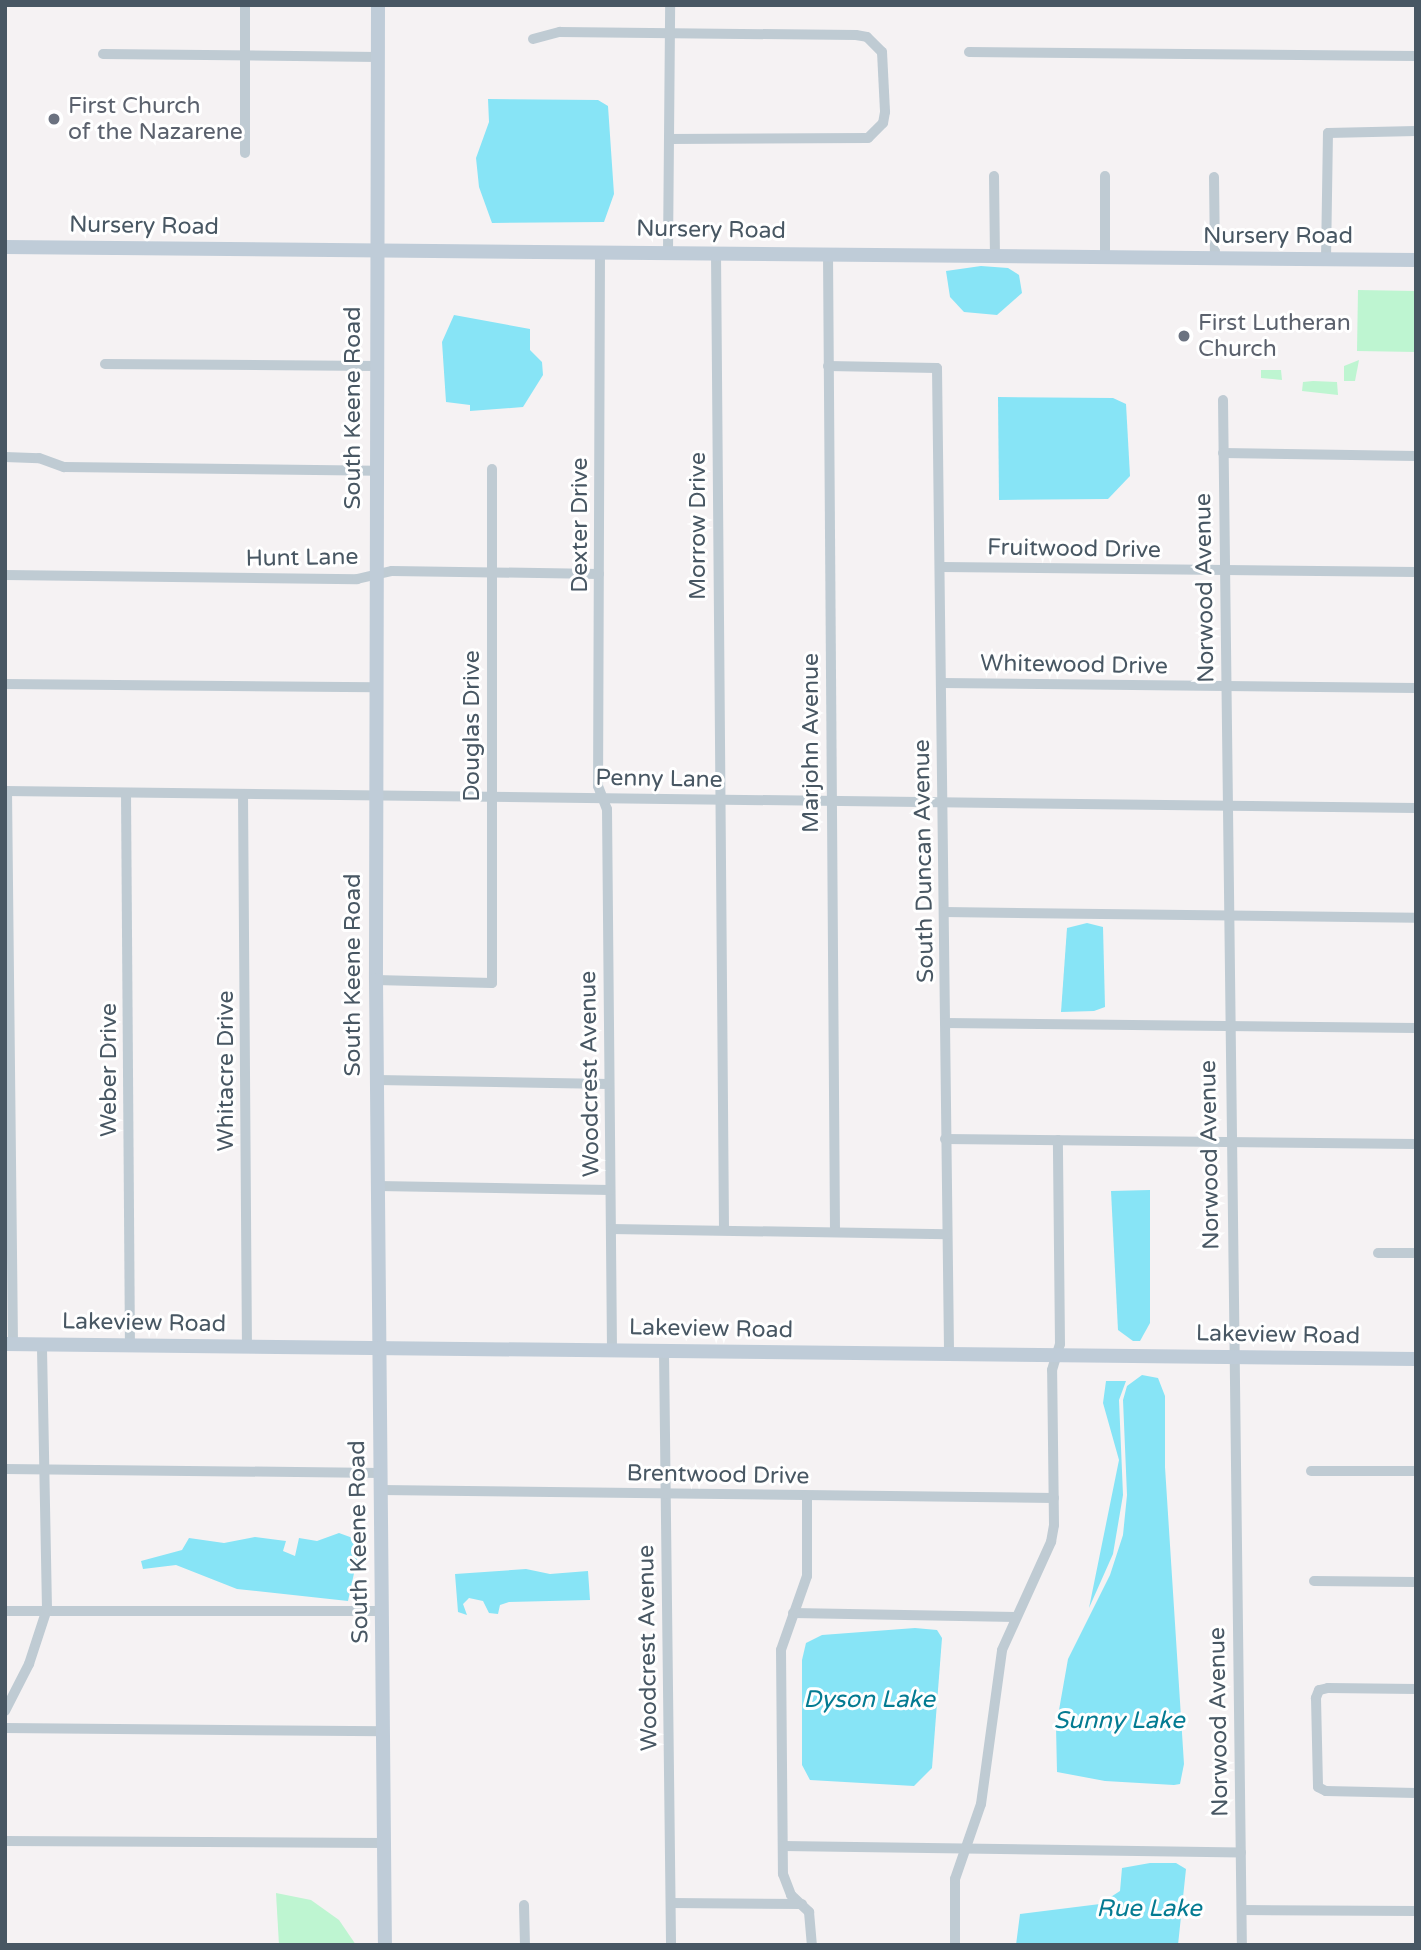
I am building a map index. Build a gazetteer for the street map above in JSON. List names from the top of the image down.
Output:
{
  "streets": {
    "street": [
      "Nursery Road",
      "South Keene Road",
      "Dexter Drive",
      "Morrow Drive",
      "Fruitwood Drive",
      "Hunt Lane",
      "Norwood Avenue",
      "Whitewood Drive",
      "Douglas Drive",
      "Marjohn Avenue",
      "Penny Lane",
      "South Duncan Avenue",
      "Weber Drive",
      "Whitacre Drive",
      "Woodcrest Avenue",
      "Lakeview Road",
      "Brentwood Drive"
    ]
  },
  "crossings": [
    ["Nursery Road", "South Keene Road"],
    ["Nursery Road", "Dexter Drive"],
    ["Nursery Road", "Morrow Drive"],
    ["Nursery Road", "Marjohn Avenue"],
    ["South Keene Road", "Hunt Lane"],
    ["South Keene Road", "Douglas Drive"],
    ["South Keene Road", "Penny Lane"],
    ["South Keene Road", "Lakeview Road"],
    ["South Keene Road", "Brentwood Drive"],
    ["Dexter Drive", "Hunt Lane"],
    ["Dexter Drive", "Penny Lane"],
    ["Dexter Drive", "Woodcrest Avenue"],
    ["Morrow Drive", "Penny Lane"],
    ["Fruitwood Drive", "Norwood Avenue"],
    ["Fruitwood Drive", "South Duncan Avenue"],
    ["Hunt Lane", "Douglas Drive"],
    ["Norwood Avenue", "Whitewood Drive"],
    ["Norwood Avenue", "Penny Lane"],
    ["Norwood Avenue", "Lakeview Road"],
    ["Whitewood Drive", "South Duncan Avenue"],
    ["Douglas Drive", "Penny Lane"],
    ["Marjohn Avenue", "Penny Lane"],
    ["Marjohn Avenue", "South Duncan Avenue"],
    ["Penny Lane", "South Duncan Avenue"],
    ["Penny Lane", "Weber Drive"],
    ["Penny Lane", "Whitacre Drive"],
    ["Penny Lane", "Woodcrest Avenue"],
    ["South Duncan Avenue", "Lakeview Road"],
    ["Weber Drive", "Lakeview Road"],
    ["Whitacre Drive", "Lakeview Road"],
    ["Woodcrest Avenue", "Lakeview Road"],
    ["Woodcrest Avenue", "Brentwood Drive"]
  ],
  "water": ["Dyson Lake", "Sunny Lake", "Rue Lake"],
  "places": ["First Church of the Nazarene", "First Lutheran Church"]
}
